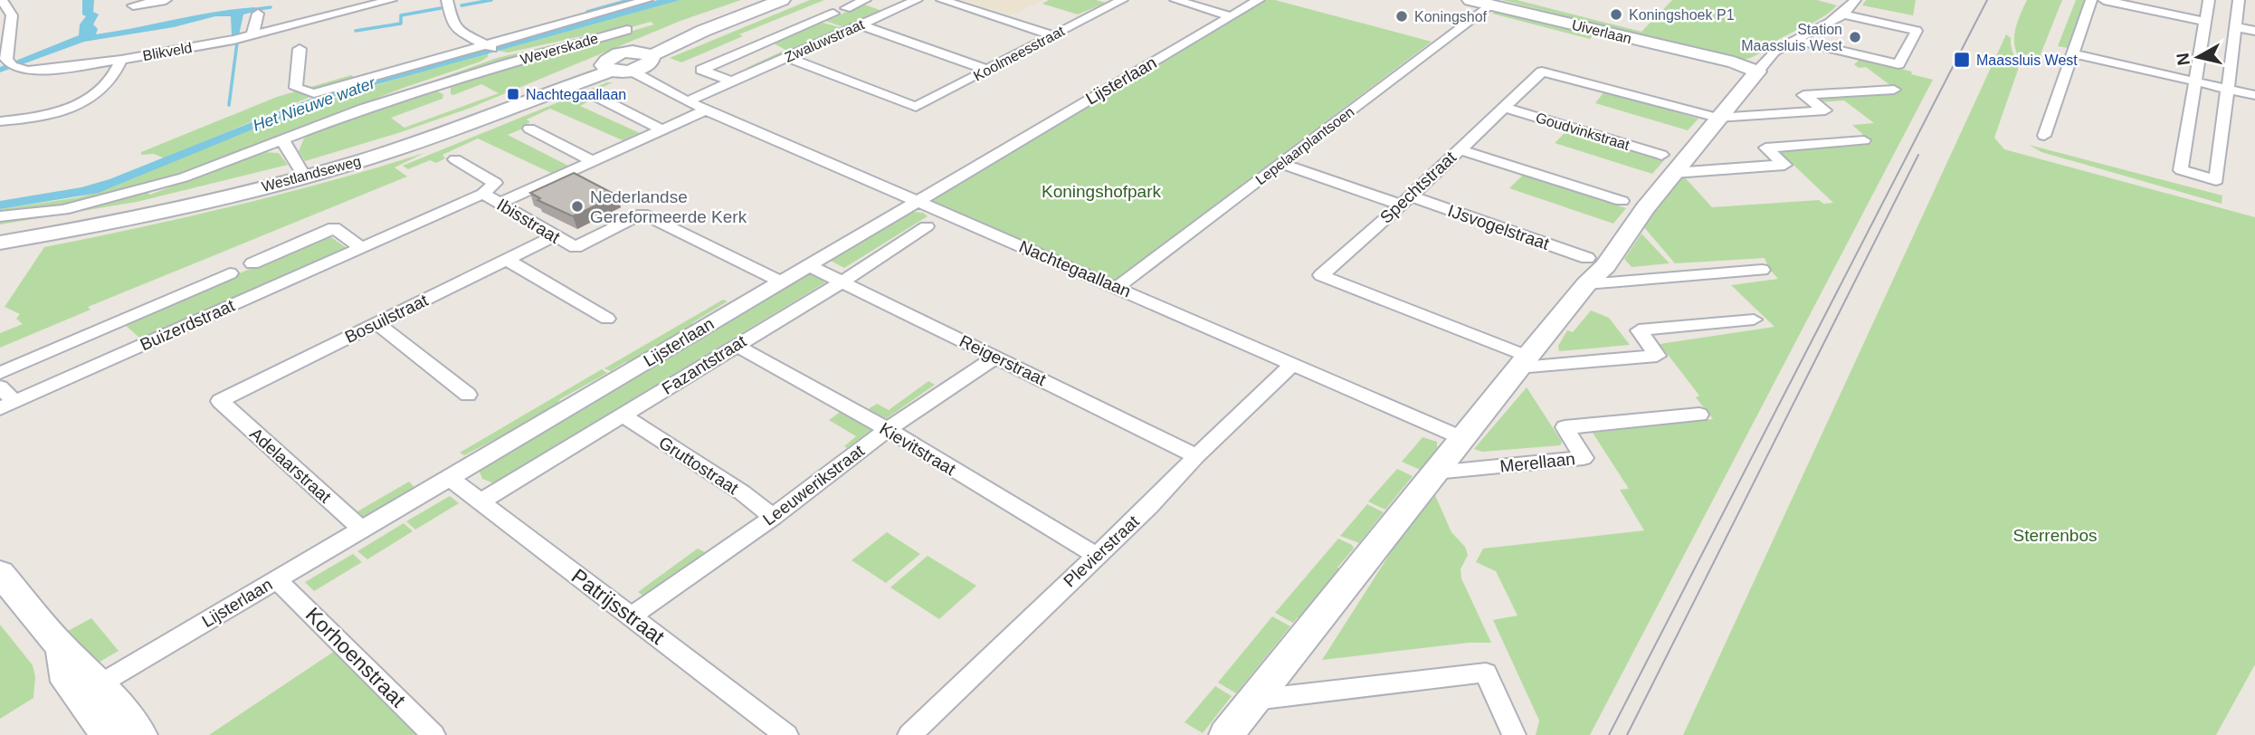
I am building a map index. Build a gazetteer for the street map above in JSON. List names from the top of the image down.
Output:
{
  "streets": {
    "street": [
      "Uiverlaan",
      "Zwaluwstraat",
      "Weverskade",
      "Blikveld",
      "Koolmeesstraat",
      "Lijsterlaan",
      "Goudvinkstraat",
      "Lepelaarplantsoen",
      "Westlandseweg",
      "Spechtstraat",
      "Ibisstraat",
      "IJsvogelstraat",
      "Nachtegaallaan",
      "Bosuilstraat",
      "Buizerdstraat",
      "Reigerstraat",
      "Fazantstraat",
      "Kievitstraat",
      "Merellaan",
      "Adelaarstraat",
      "Gruttostraat",
      "Leeuwerikstraat",
      "Plevierstraat",
      "Patrijsstraat",
      "Korhoenstraat"
    ]
  },
  "crossings": [
    ["Uiverlaan", "Lepelaarplantsoen"],
    ["Zwaluwstraat", "Koolmeesstraat"],
    ["Zwaluwstraat", "Nachtegaallaan"],
    ["Lijsterlaan", "Ibisstraat"],
    ["Lijsterlaan", "Nachtegaallaan"],
    ["Lijsterlaan", "Reigerstraat"],
    ["Lijsterlaan", "Adelaarstraat"],
    ["Lijsterlaan", "Patrijsstraat"],
    ["Lijsterlaan", "Korhoenstraat"],
    ["Goudvinkstraat", "Spechtstraat"],
    ["Lepelaarplantsoen", "IJsvogelstraat"],
    ["Lepelaarplantsoen", "Nachtegaallaan"],
    ["Westlandseweg", "Nachtegaallaan"],
    ["Spechtstraat", "IJsvogelstraat"],
    ["Ibisstraat", "Bosuilstraat"],
    ["Ibisstraat", "Buizerdstraat"],
    ["Nachtegaallaan", "Plevierstraat"],
    ["Bosuilstraat", "Adelaarstraat"],
    ["Reigerstraat", "Fazantstraat"],
    ["Reigerstraat", "Leeuwerikstraat"],
    ["Reigerstraat", "Plevierstraat"],
    ["Fazantstraat", "Kievitstraat"],
    ["Fazantstraat", "Gruttostraat"],
    ["Fazantstraat", "Patrijsstraat"],
    ["Kievitstraat", "Leeuwerikstraat"],
    ["Kievitstraat", "Plevierstraat"],
    ["Gruttostraat", "Leeuwerikstraat"],
    ["Leeuwerikstraat", "Patrijsstraat"]
  ],
  "water": ["Het Nieuwe water"],
  "parks": ["Koningshofpark", "Sterrenbos"],
  "places": {
    "other": [
      "Koningshoek P1",
      "Koningshof",
      "Station Maassluis West",
      "Nederlandse Gereformeerde Kerk"
    ],
    "transit": ["Maassluis West", "Nachtegaallaan"]
  },
  "north": "left"
}
